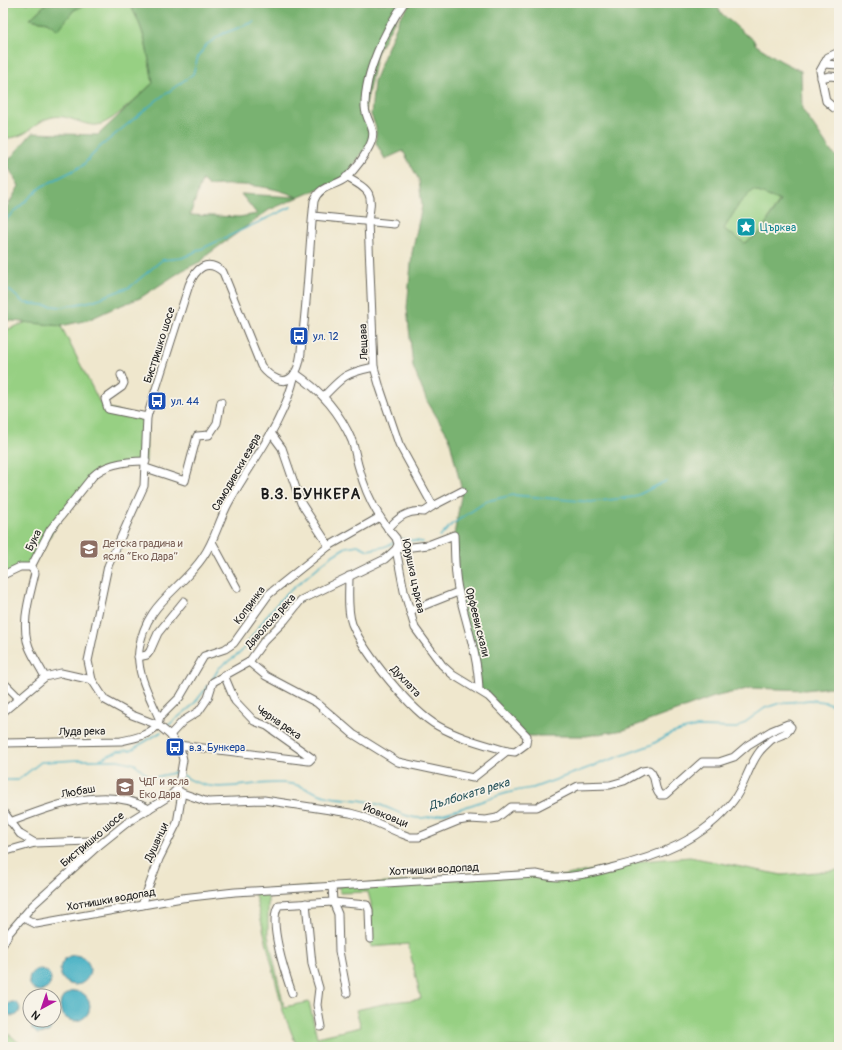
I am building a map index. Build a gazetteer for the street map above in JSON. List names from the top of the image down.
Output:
{
  "streets": {
    "street": [
      "Лещава",
      "Бистришко шосе",
      "Самодивски езера",
      "Бука",
      "Юрушка църква",
      "Копринка",
      "Дяволска река",
      "Орфееви скали",
      "Духлата",
      "Черна река",
      "Луда река",
      "Любаш",
      "Йовковци",
      "Душанци",
      "Хотнишки водопад"
    ]
  },
  "crossings": [
    ["Бистришко шосе", "Самодивски езера"],
    ["Бистришко шосе", "Бука"],
    ["Бистришко шосе", "Юрушка църква"],
    ["Бистришко шосе", "Копринка"],
    ["Бистришко шосе", "Дяволска река"],
    ["Бистришко шосе", "Черна река"],
    ["Бистришко шосе", "Луда река"],
    ["Бистришко шосе", "Любаш"],
    ["Бистришко шосе", "Йовковци"],
    ["Бистришко шосе", "Душанци"],
    ["Бистришко шосе", "Хотнишки водопад"],
    ["Самодивски езера", "Юрушка църква"],
    ["Самодивски езера", "Копринка"],
    ["Самодивски езера", "Луда река"],
    ["Юрушка църква", "Копринка"],
    ["Юрушка църква", "Дяволска река"],
    ["Юрушка църква", "Орфееви скали"],
    ["Юрушка църква", "Духлата"],
    ["Копринка", "Луда река"],
    ["Дяволска река", "Орфееви скали"],
    ["Дяволска река", "Духлата"],
    ["Дяволска река", "Черна река"],
    ["Йовковци", "Душанци"],
    ["Йовковци", "Хотнишки водопад"],
    ["Душанци", "Хотнишки водопад"]
  ],
  "districts": ["В.З. БУНКЕРА"],
  "water": ["Дълбоката река"],
  "places": {
    "place": ["Църква"],
    "bus stop": ["ул. 12", "ул. 44", "в.з. Бункера"],
    "school or university": ["Детска градина и ясла “Еко Дара”", "ЧДГ и ясла Еко Дара"]
  },
  "north": "bottom left"
}
